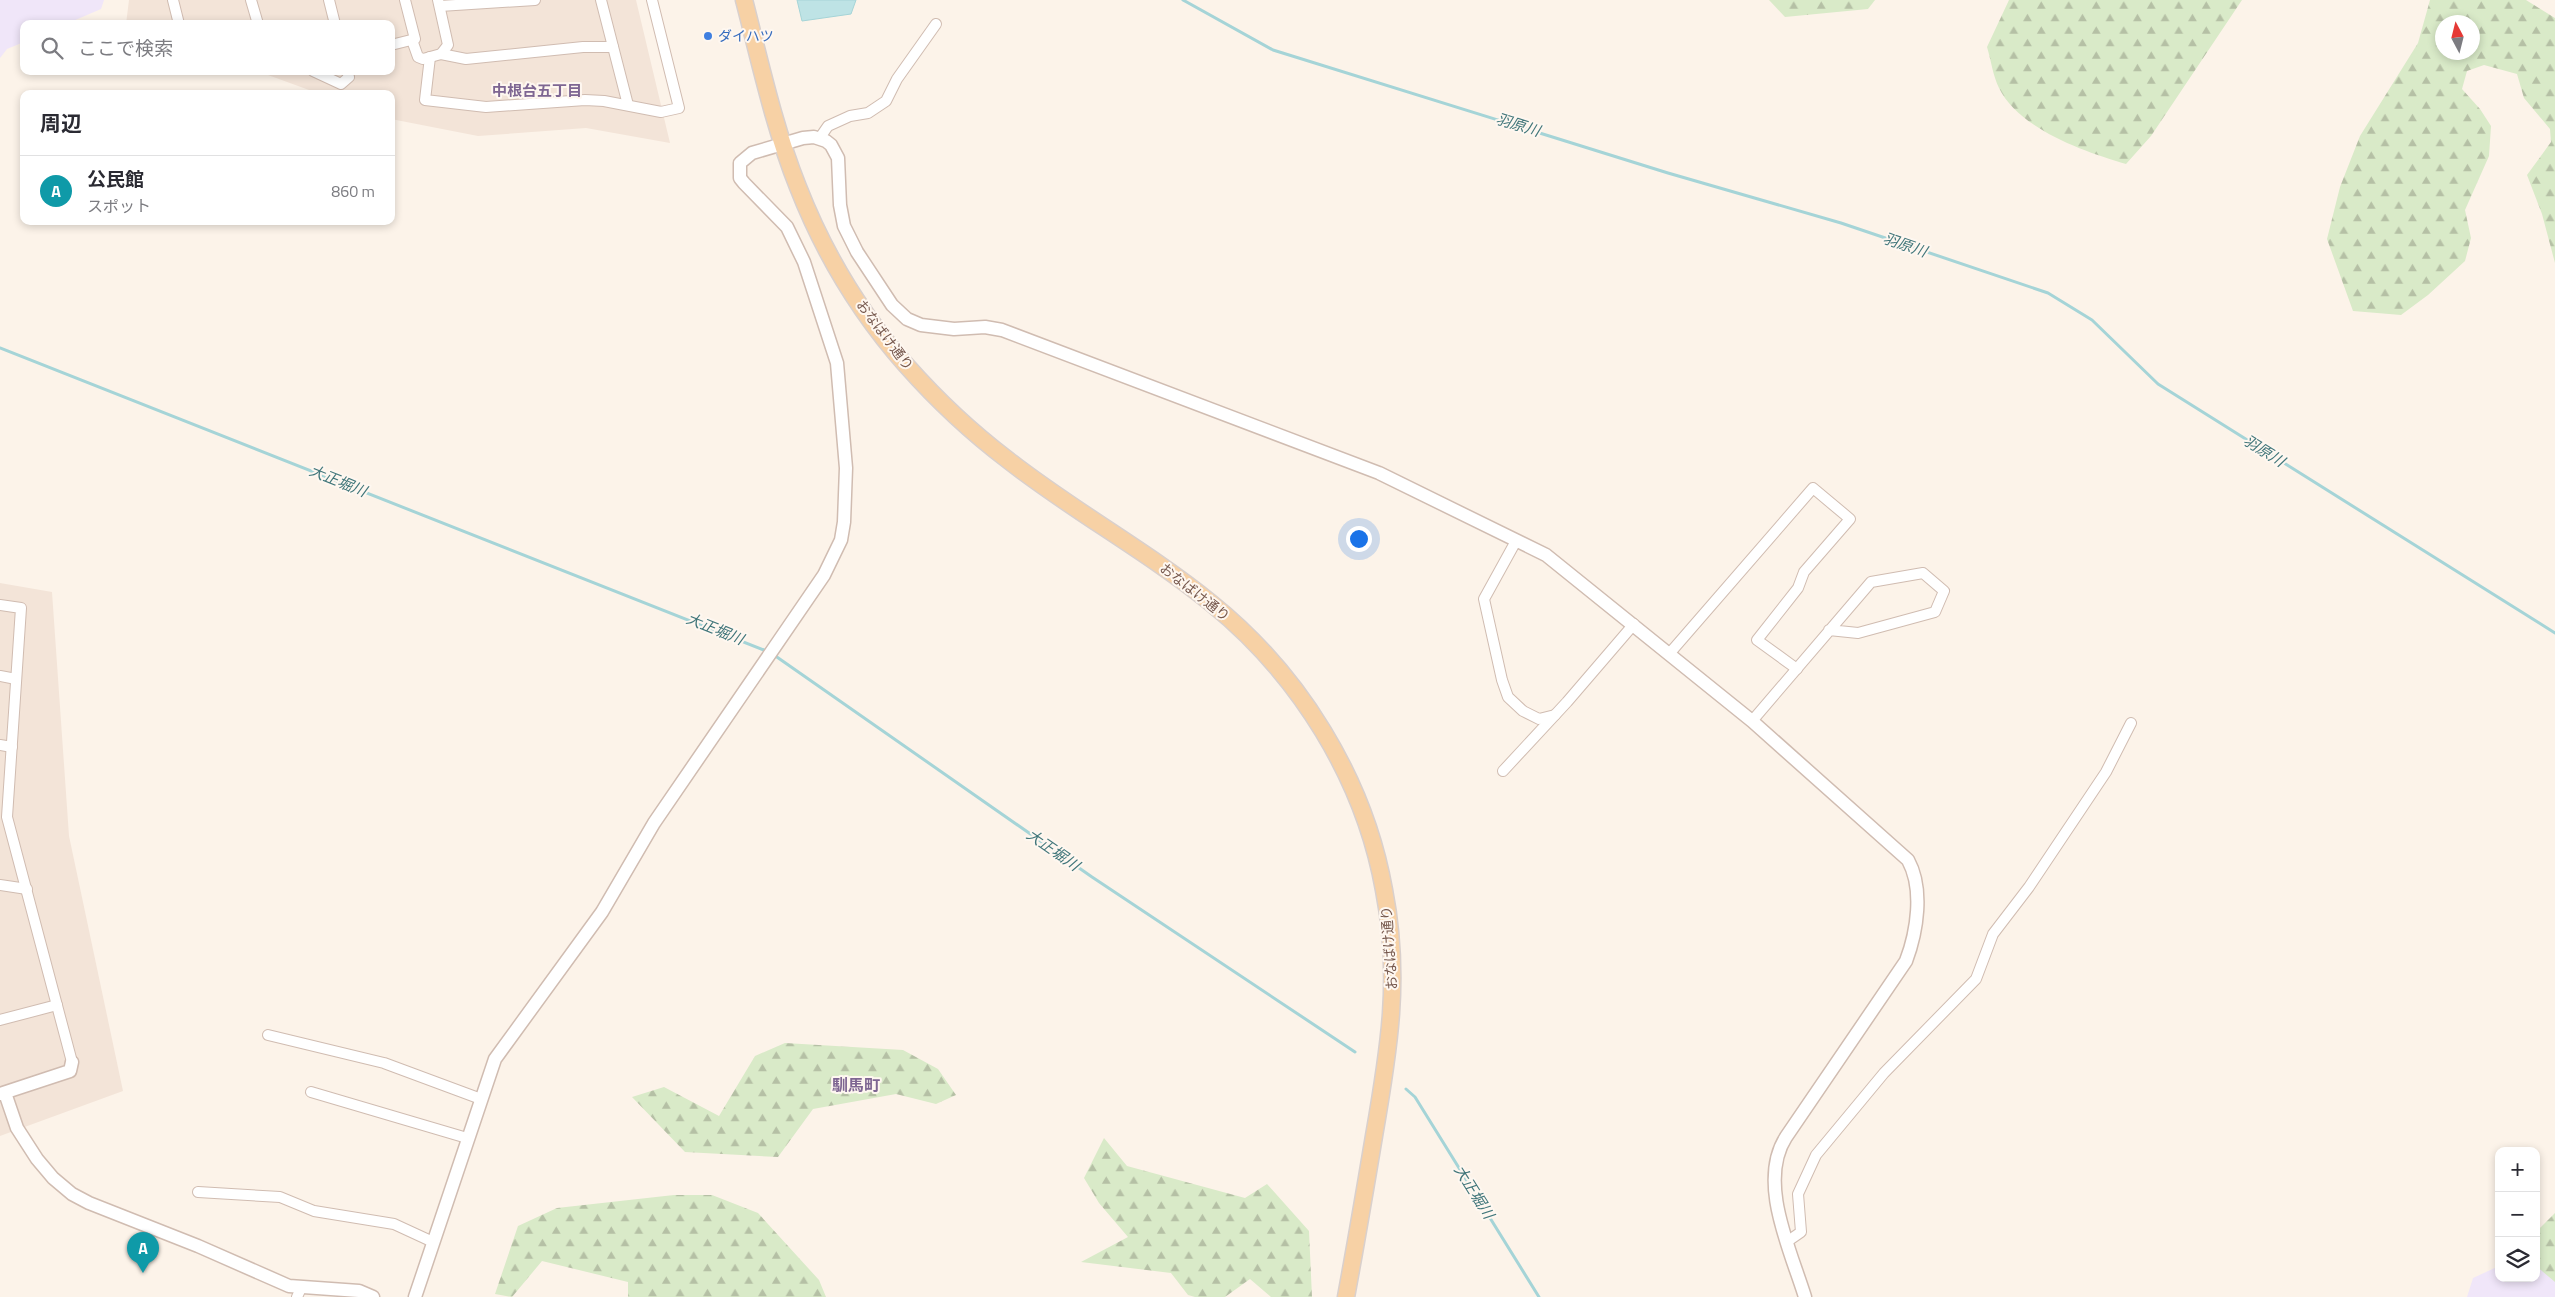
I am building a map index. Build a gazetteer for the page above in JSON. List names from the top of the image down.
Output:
{
  "streets": {
    "main road": ["おなばけ通り"]
  },
  "districts": ["中根台五丁目", "馴馬町"],
  "water": ["羽原川", "大正堀川"],
  "places": ["ダイハツ"],
  "north": "top",
  "page": {
    "search": "ここで検索",
    "heading": "周辺",
    "list": [
      {
        "mark": "A",
        "name": "公民館",
        "note": "スポット",
        "value": "860 m"
      }
    ],
    "map_buttons": ["+", "−"],
    "pins": "A"
  }
}
